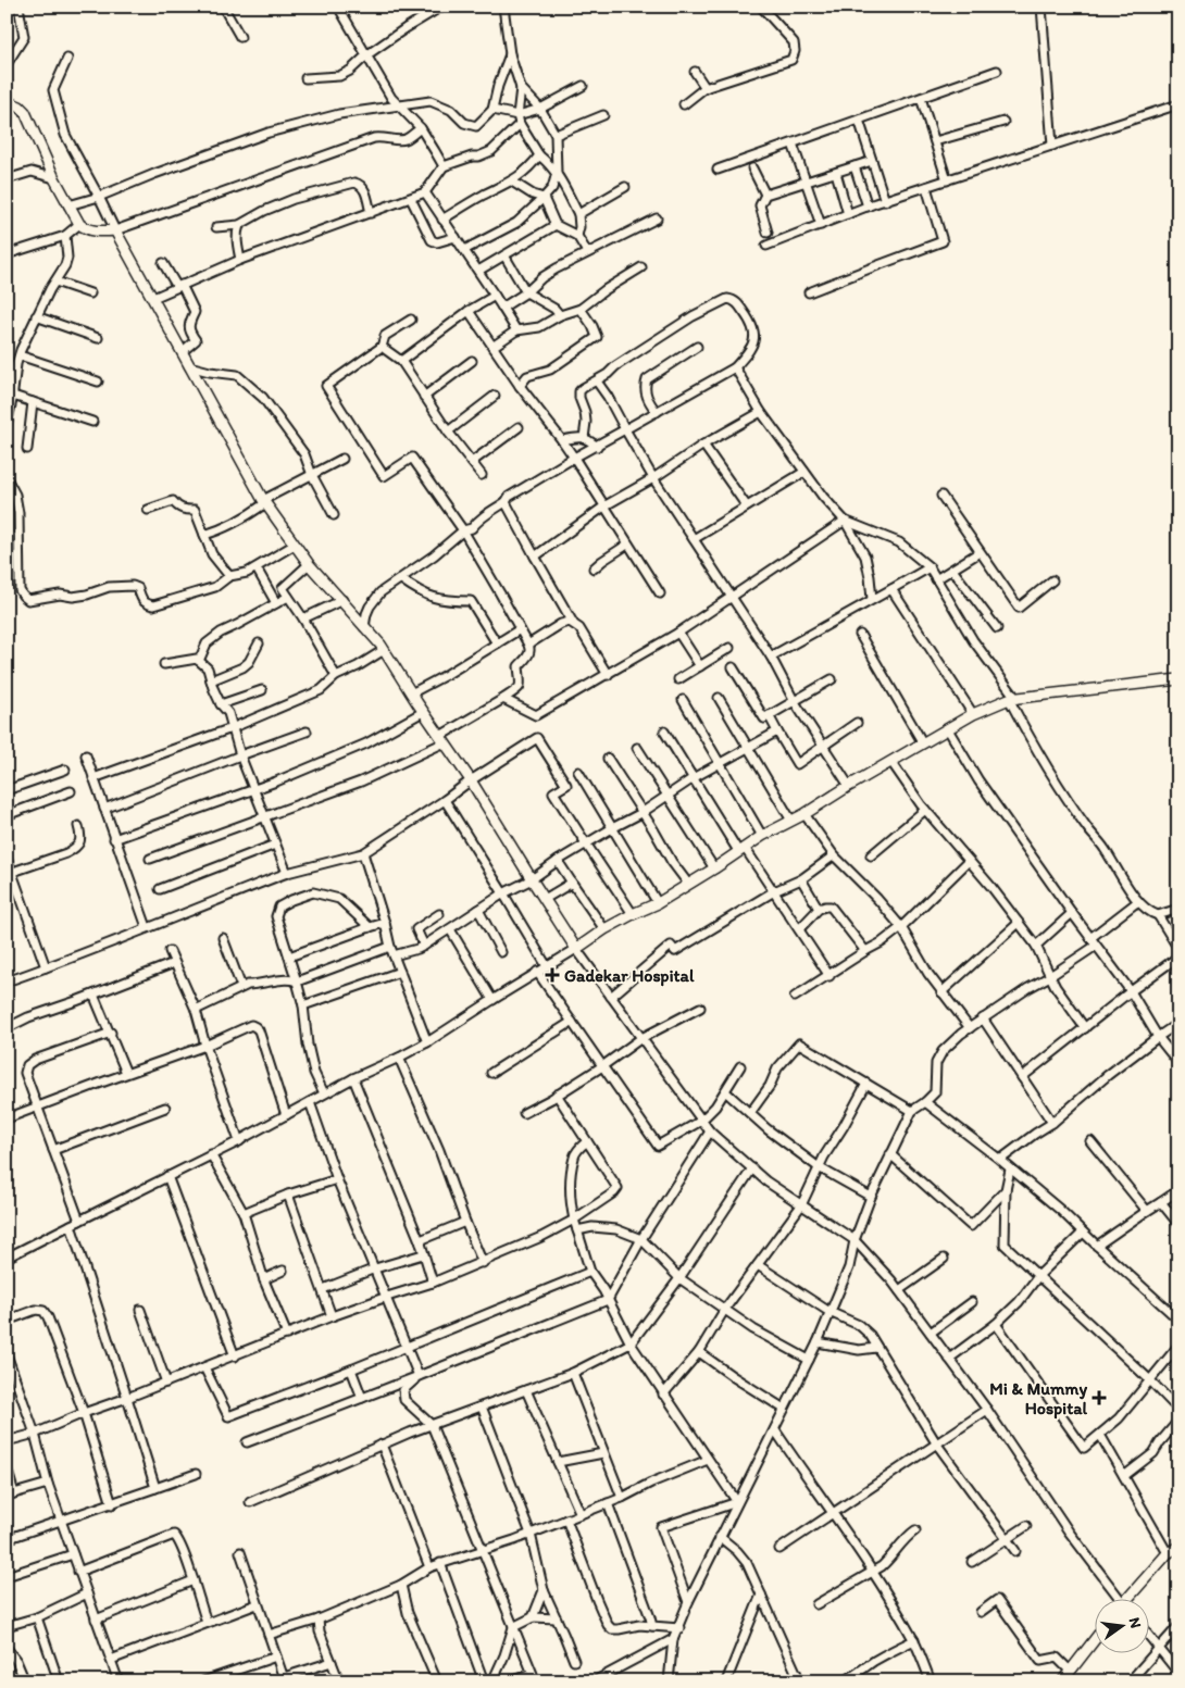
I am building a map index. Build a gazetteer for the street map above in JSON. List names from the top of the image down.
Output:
{
  "places": {
    "health": ["Gadekar Hospital", "Mi & Mummy Hospital"]
  },
  "north": "right"
}
